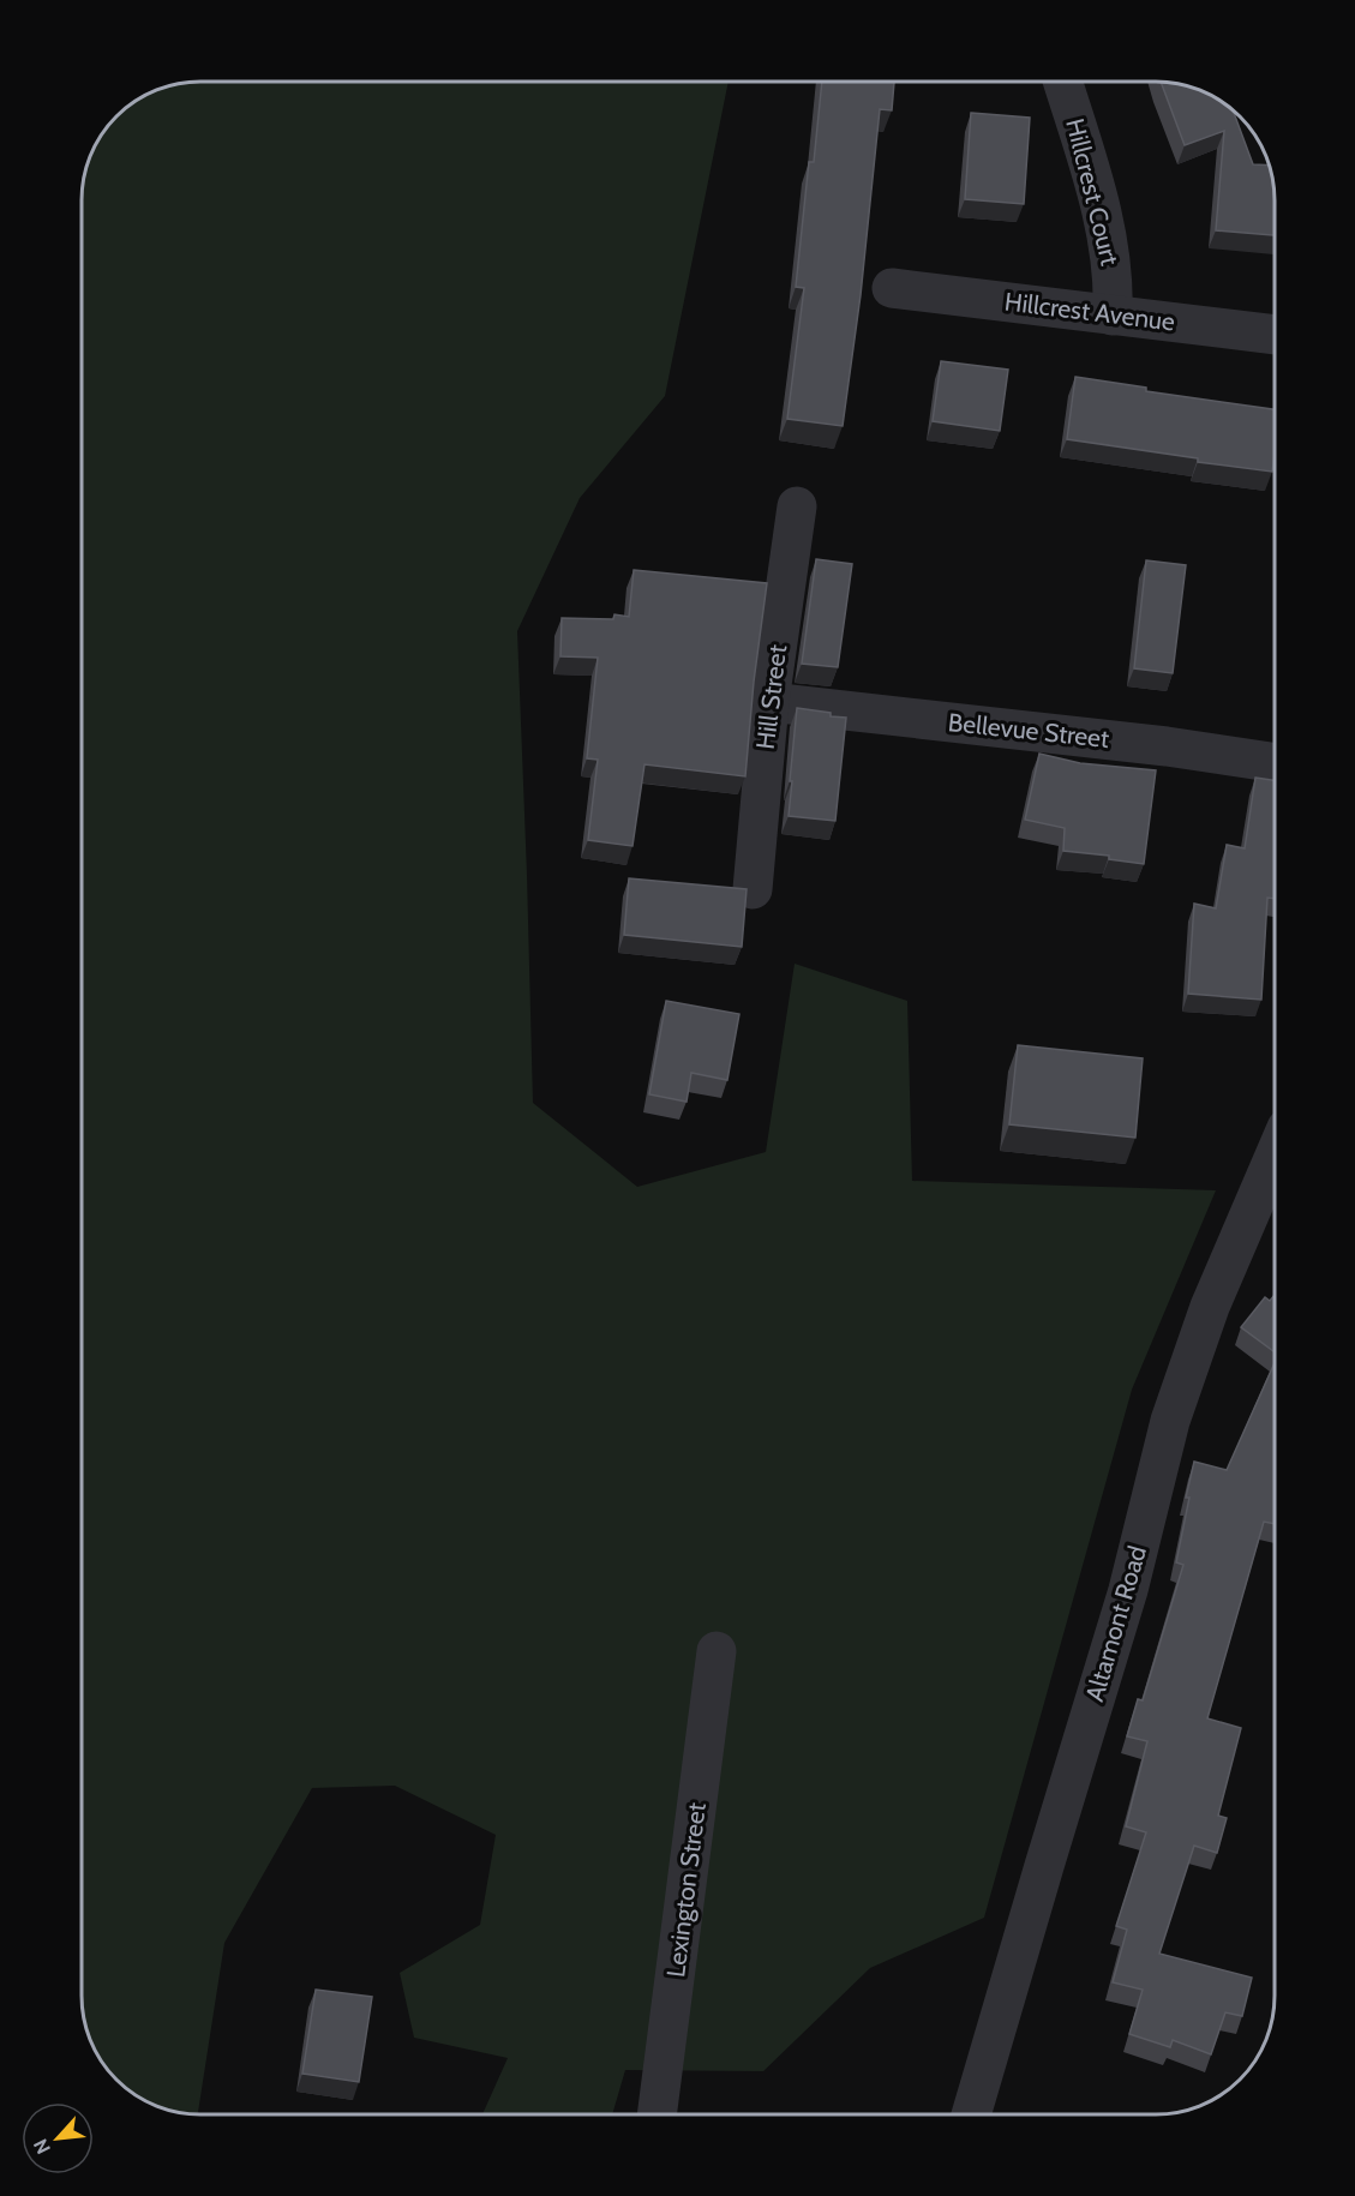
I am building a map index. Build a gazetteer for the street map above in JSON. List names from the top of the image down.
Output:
{
  "streets": {
    "street": [
      "Hillcrest Court",
      "Hillcrest Avenue",
      "Hill Street",
      "Bellevue Street",
      "Altamont Road",
      "Lexington Street"
    ]
  },
  "crossings": [
    ["Hillcrest Court", "Hillcrest Avenue"],
    ["Hill Street", "Bellevue Street"]
  ],
  "north": "bottom left"
}
